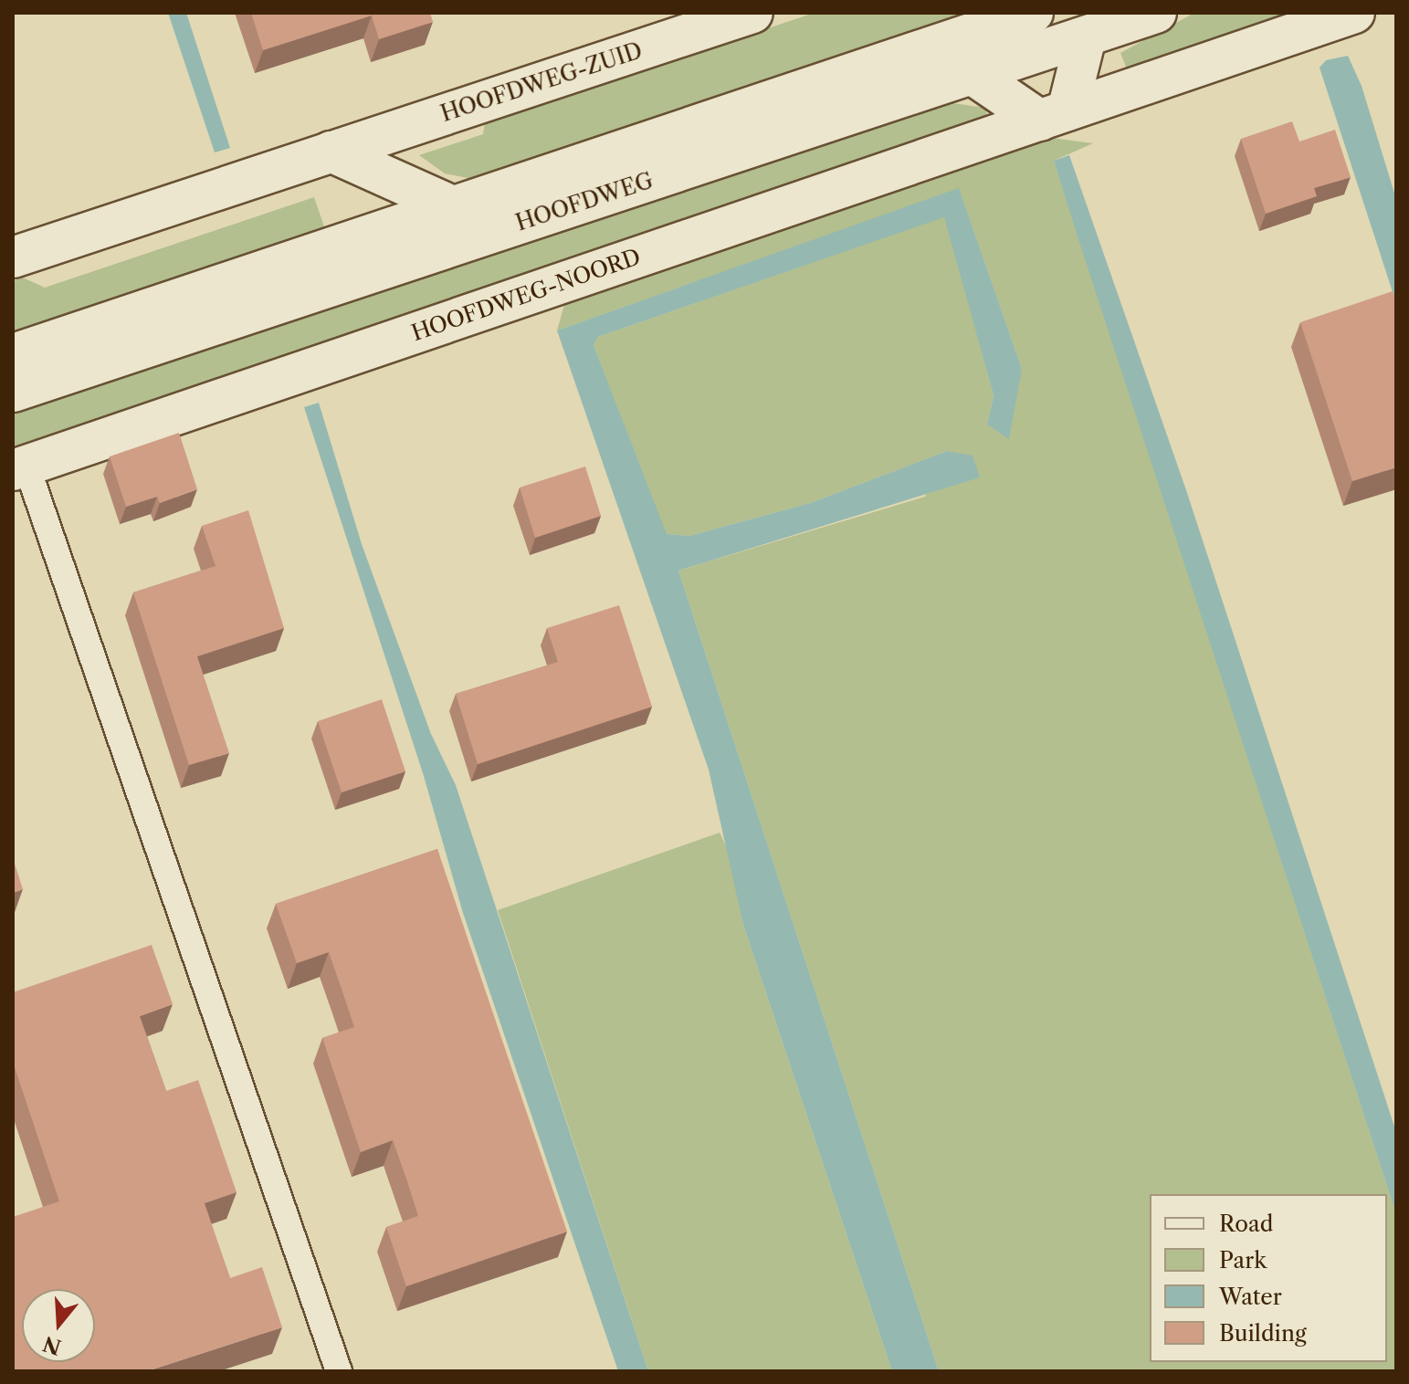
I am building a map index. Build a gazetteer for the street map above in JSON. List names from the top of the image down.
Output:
{
  "streets": {
    "street": ["HOOFDWEG-ZUID", "HOOFDWEG", "HOOFDWEG-NOORD"]
  },
  "legend": [
    "Road",
    "Park",
    "Water",
    "Building"
  ],
  "north": "bottom"
}
